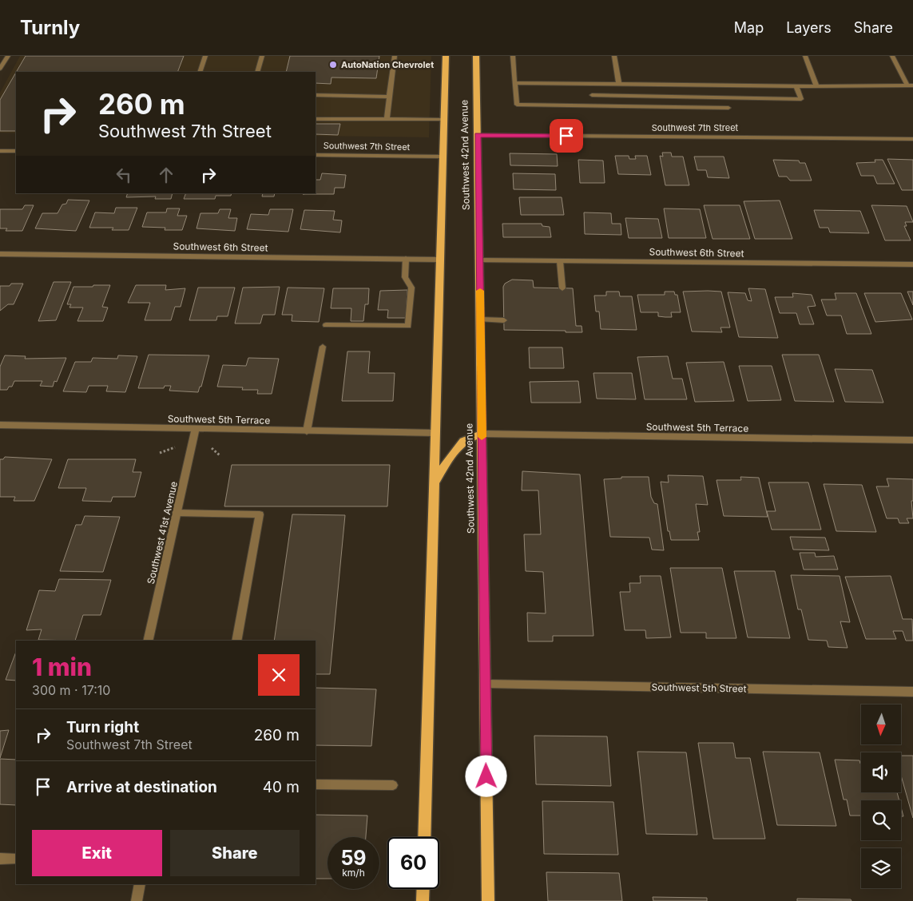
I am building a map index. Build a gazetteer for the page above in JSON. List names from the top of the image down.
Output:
{
  "streets": {
    "main road": ["Southwest 42nd Avenue"],
    "street": [
      "Southwest 7th Street",
      "Southwest 6th Street",
      "Southwest 5th Terrace",
      "Southwest 41st Avenue",
      "Southwest 5th Street"
    ]
  },
  "crossings": [
    ["Southwest 7th Street", "Southwest 42nd Avenue"],
    ["Southwest 42nd Avenue", "Southwest 6th Street"],
    ["Southwest 42nd Avenue", "Southwest 5th Terrace"],
    ["Southwest 42nd Avenue", "Southwest 5th Street"],
    ["Southwest 5th Terrace", "Southwest 41st Avenue"]
  ],
  "places": ["AutoNation Chevrolet"],
  "north": "bottom",
  "page": {
    "header": "Turnly",
    "nav": ["Map", "Layers", "Share"],
    "turn": ["260 m", "Southwest 7th Street"],
    "heading": ["1 min", "300 m · 17:10"],
    "list": [
      {
        "name": "Turn right",
        "note": "Southwest 7th Street",
        "value": "260 m"
      },
      {
        "name": "Arrive at destination",
        "value": "40 m"
      }
    ],
    "buttons": ["Exit", "Share"],
    "speed": "59 km/h",
    "limit": "60"
  }
}
